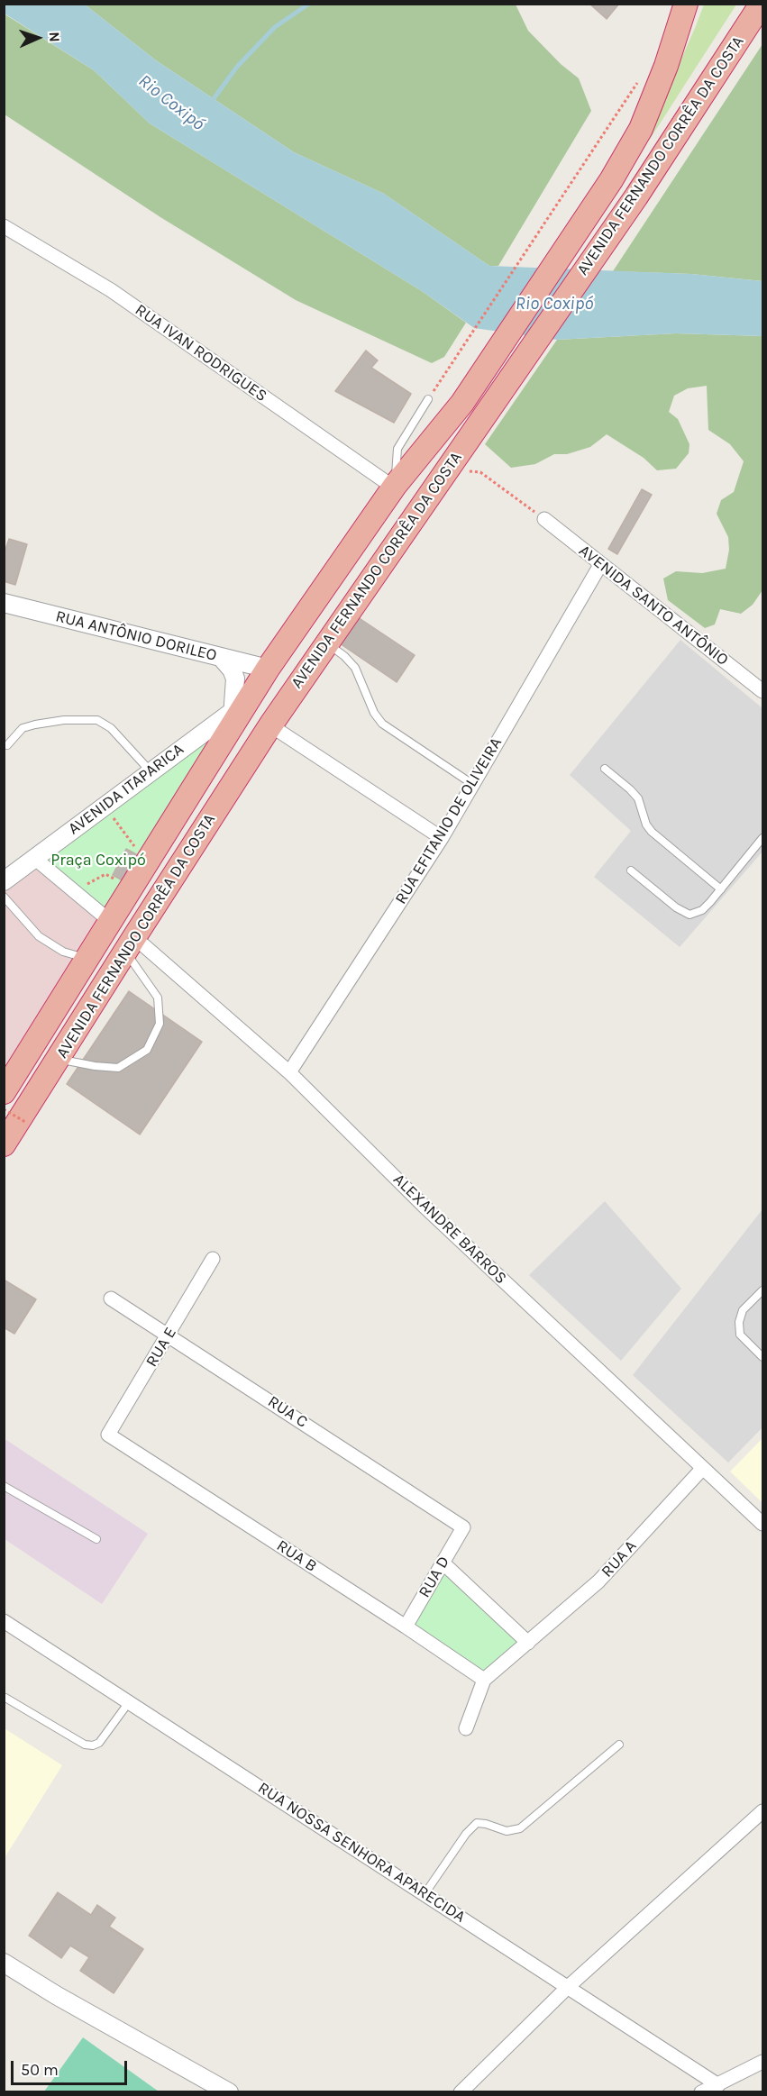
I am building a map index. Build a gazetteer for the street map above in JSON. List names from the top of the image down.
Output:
{
  "streets": {
    "highway": ["AVENIDA FERNANDO CORRÊA DA COSTA"],
    "street": [
      "RUA IVAN RODRIGUES",
      "AVENIDA SANTO ANTÔNIO",
      "RUA ANTÔNIO DORILEO",
      "AVENIDA ITAPARICA",
      "RUA EFITANIO DE OLIVEIRA",
      "ALEXANDRE BARROS",
      "RUA E",
      "RUA C",
      "RUA B",
      "RUA A",
      "RUA D",
      "RUA NOSSA SENHORA APARECIDA"
    ]
  },
  "crossings": [
    ["AVENIDA FERNANDO CORRÊA DA COSTA", "RUA IVAN RODRIGUES"],
    ["AVENIDA FERNANDO CORRÊA DA COSTA", "RUA ANTÔNIO DORILEO"],
    ["AVENIDA FERNANDO CORRÊA DA COSTA", "AVENIDA ITAPARICA"],
    ["AVENIDA FERNANDO CORRÊA DA COSTA", "ALEXANDRE BARROS"],
    ["AVENIDA SANTO ANTÔNIO", "RUA EFITANIO DE OLIVEIRA"],
    ["RUA EFITANIO DE OLIVEIRA", "ALEXANDRE BARROS"],
    ["ALEXANDRE BARROS", "RUA A"],
    ["RUA E", "RUA C"],
    ["RUA E", "RUA B"],
    ["RUA C", "RUA D"],
    ["RUA B", "RUA A"],
    ["RUA B", "RUA D"]
  ],
  "water": ["Rio Coxipó"],
  "parks": ["Praça Coxipó"],
  "scale_bar": "50 m",
  "north": "right"
}
